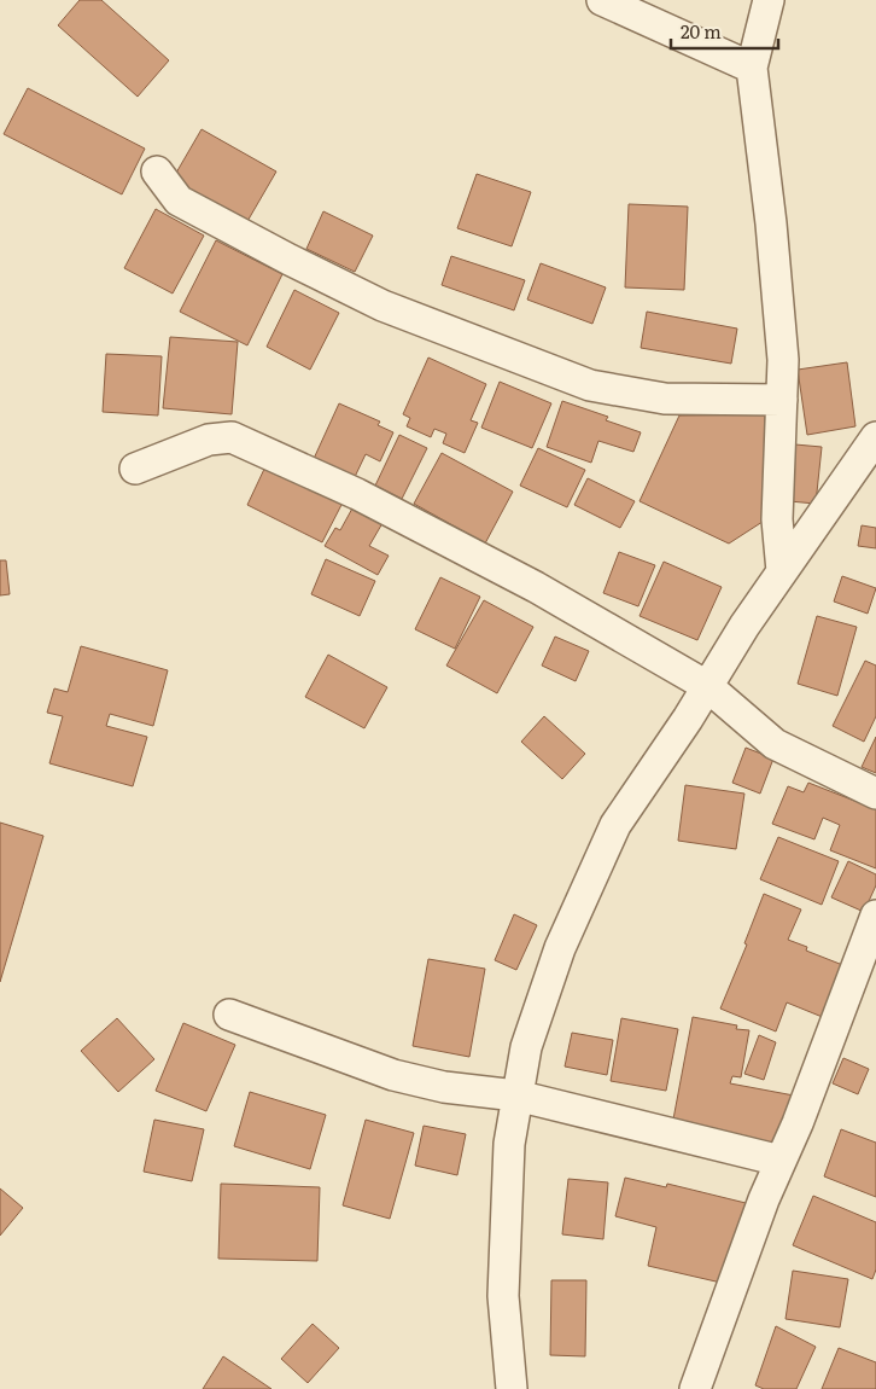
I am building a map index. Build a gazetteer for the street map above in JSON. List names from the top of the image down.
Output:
{
  "scale_bar": "20 m"
}
